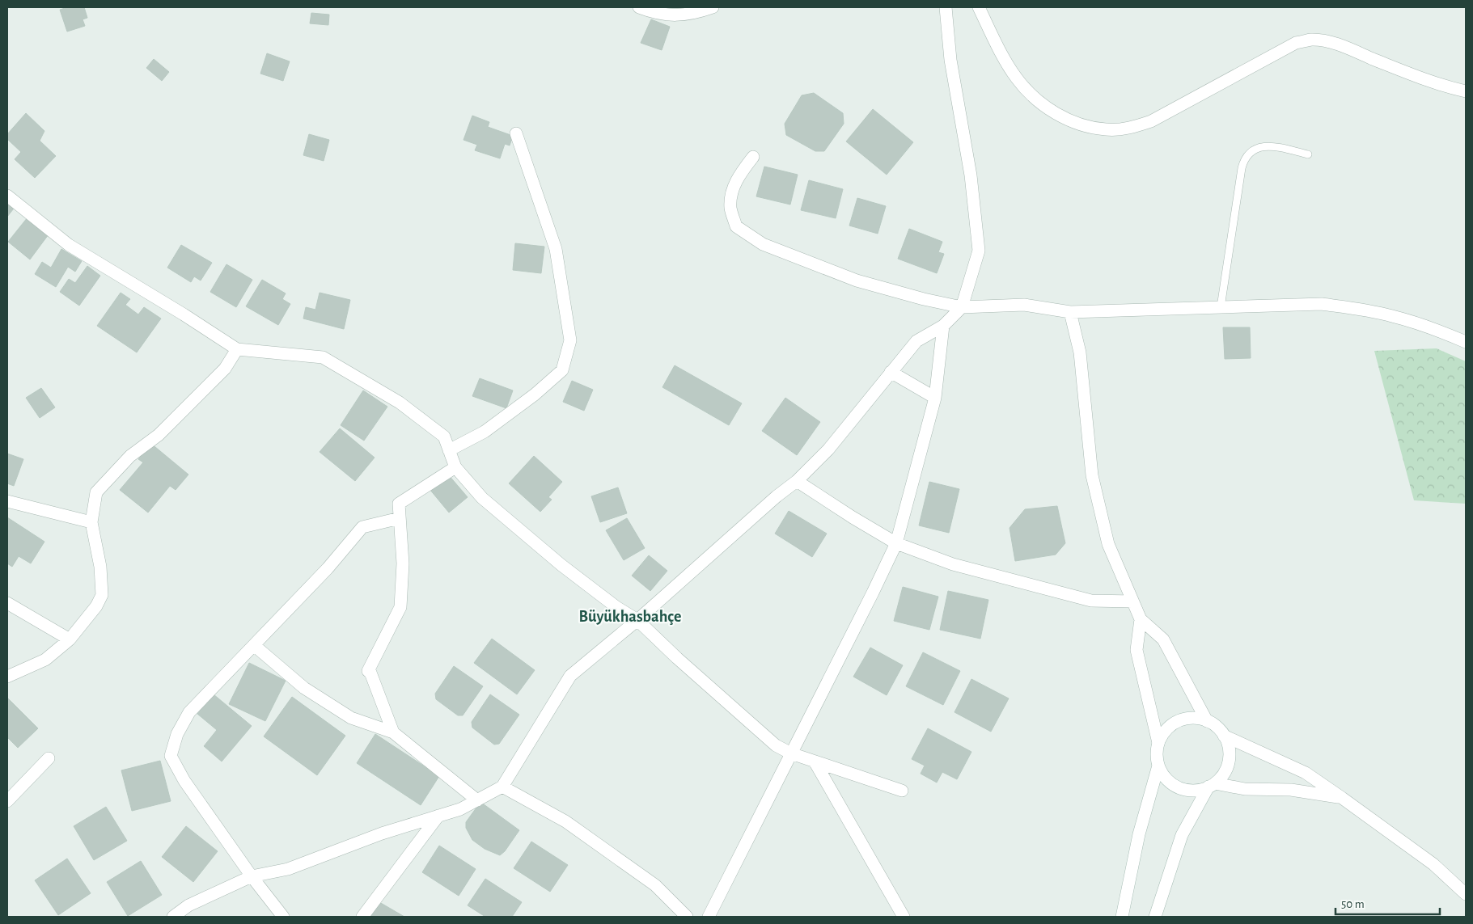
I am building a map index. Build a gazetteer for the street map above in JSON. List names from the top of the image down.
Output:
{
  "districts": ["Büyükhasbahçe"],
  "scale_bar": "50 m"
}
